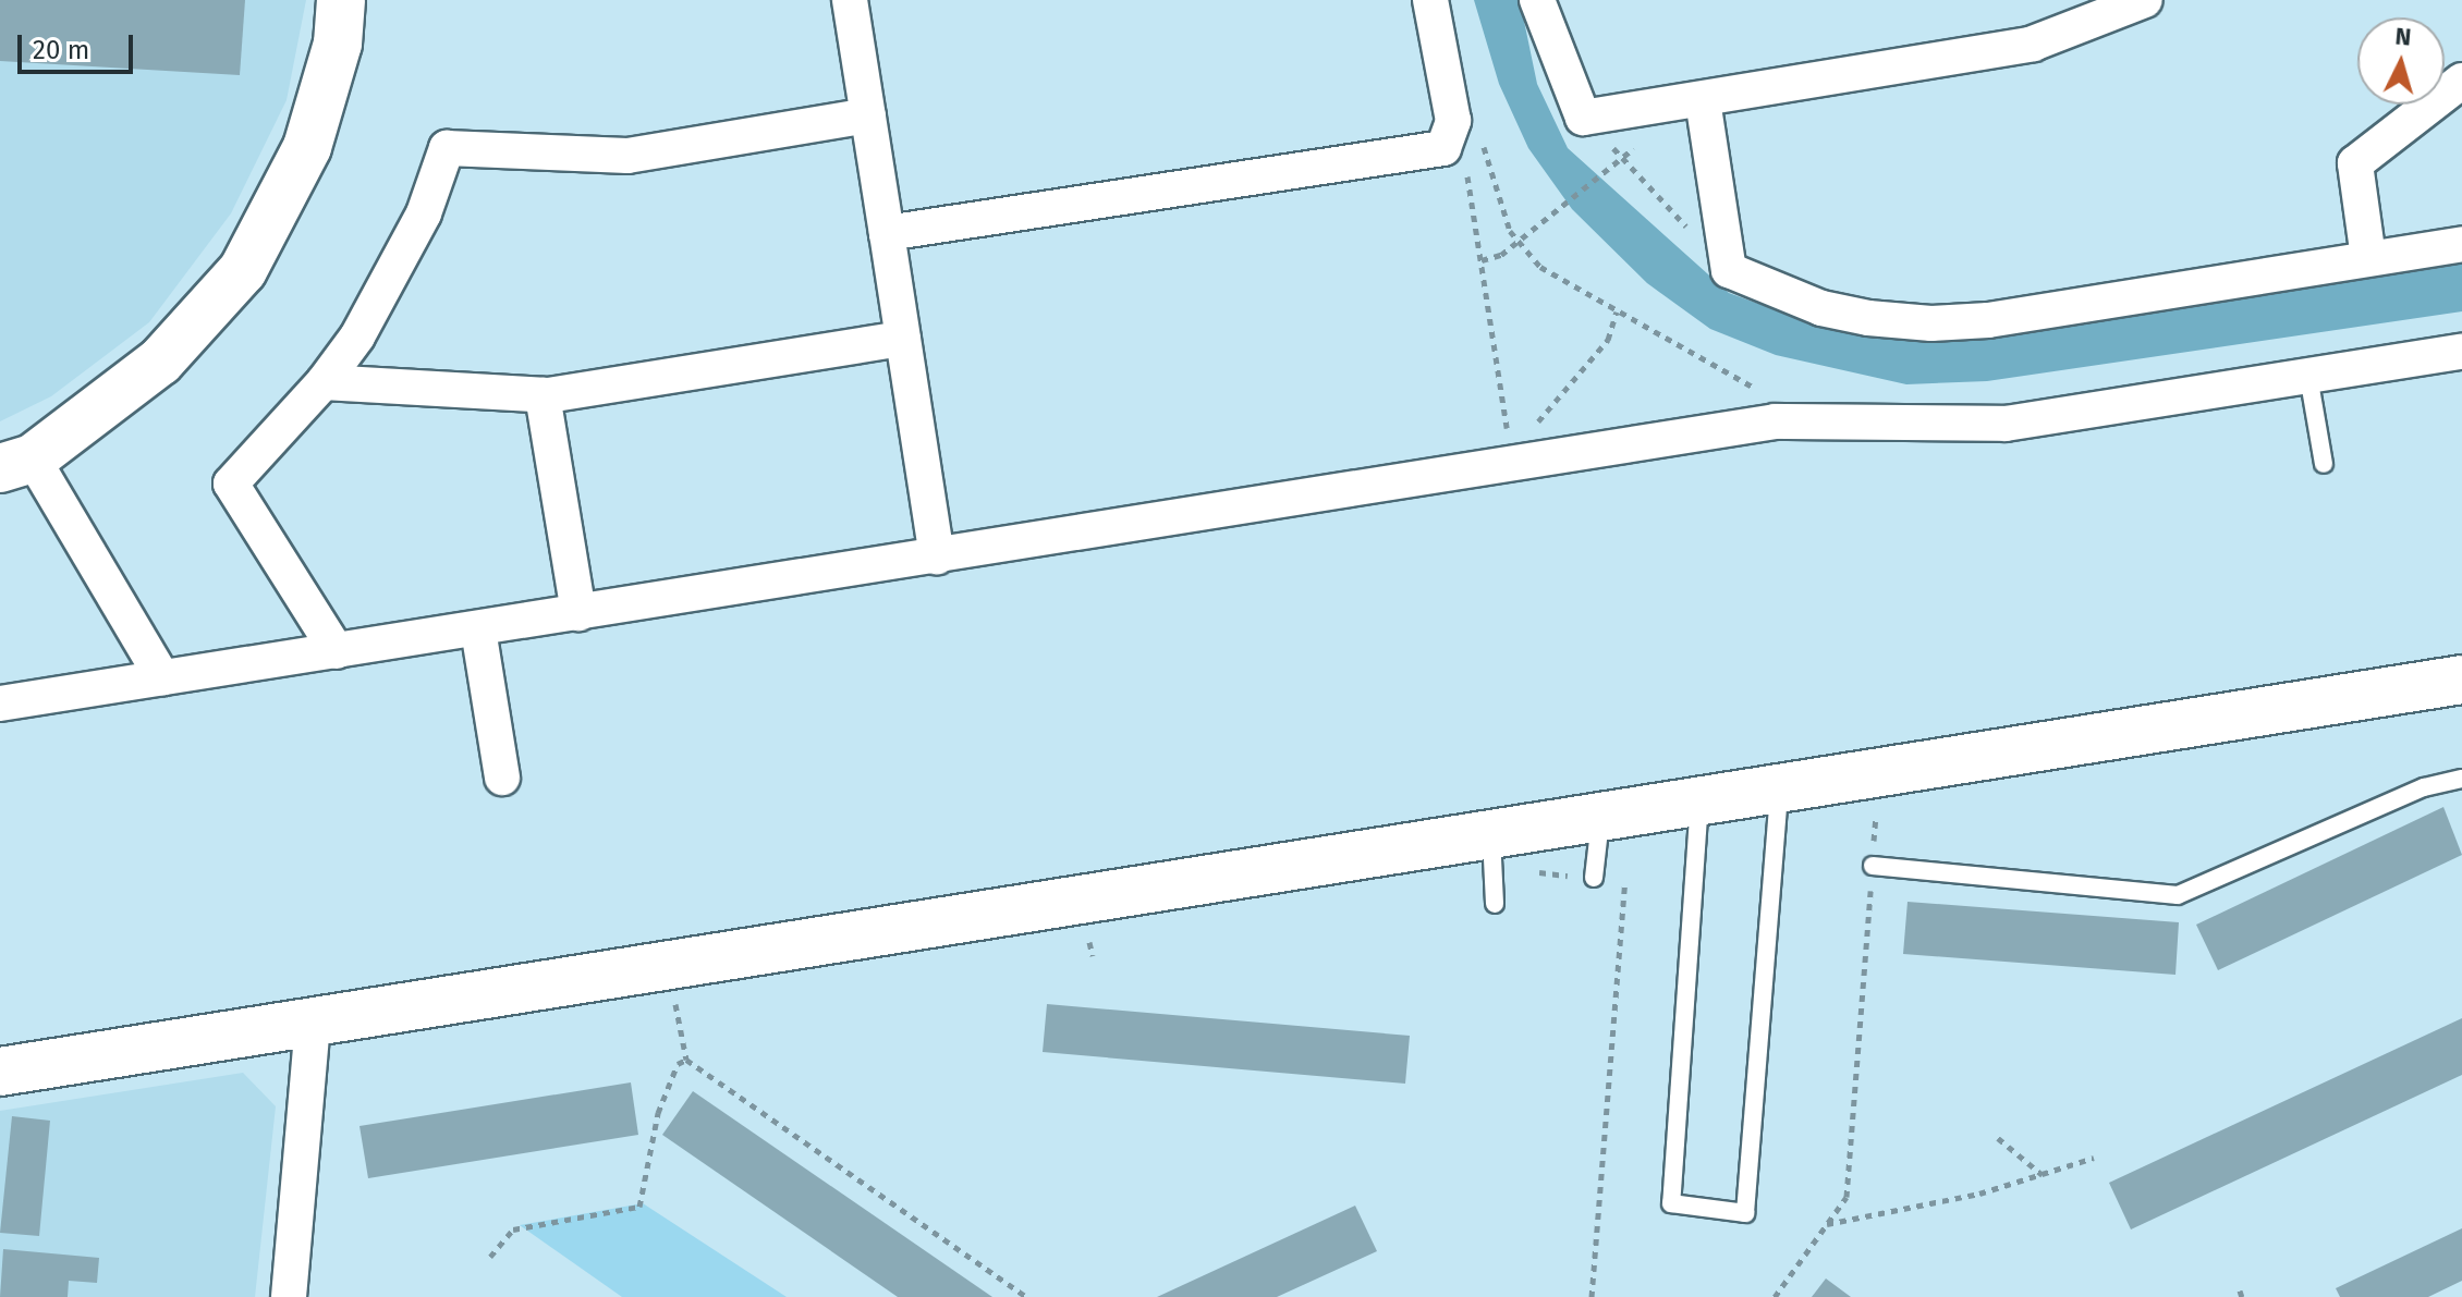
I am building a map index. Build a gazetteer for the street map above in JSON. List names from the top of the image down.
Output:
{
  "scale_bar": "20 m",
  "north": "top"
}
